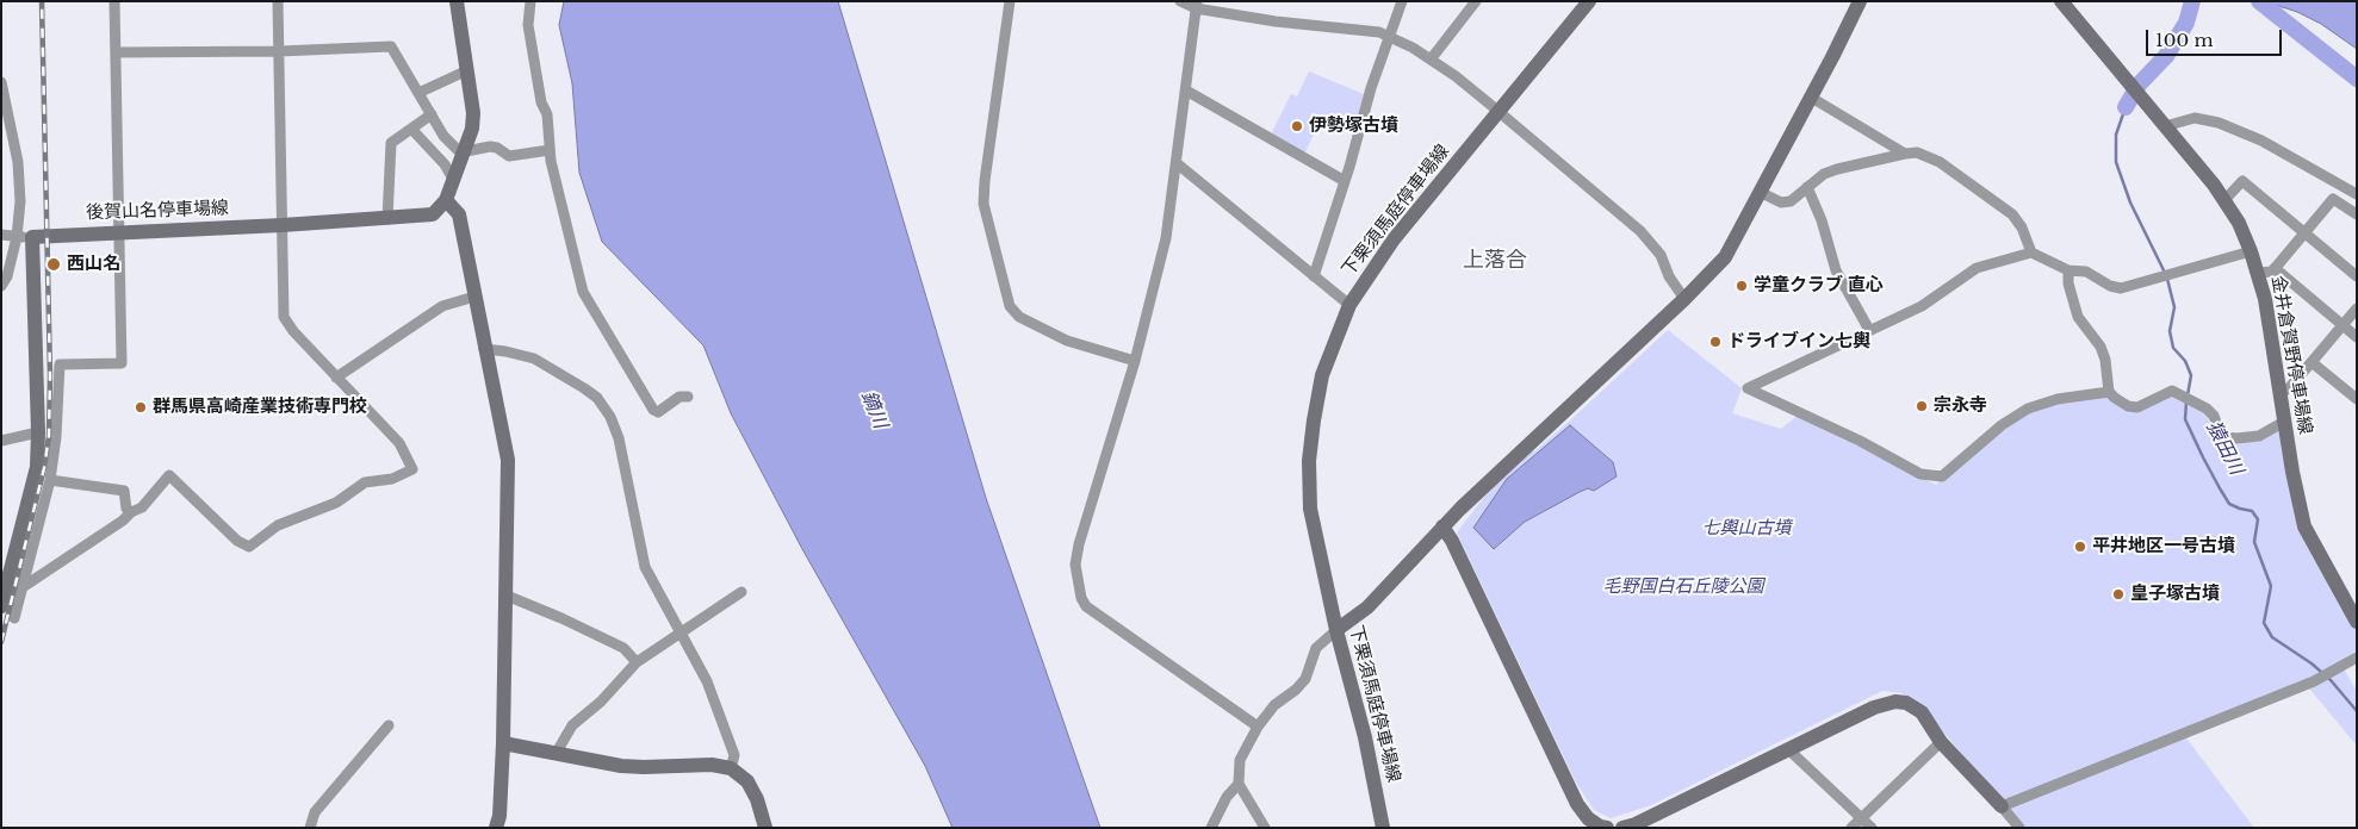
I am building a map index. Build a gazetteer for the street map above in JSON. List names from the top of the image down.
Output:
{
  "streets": {
    "main road": ["後賀山名停車場線", "下栗須馬庭停車場線", "金井倉賀野停車場線"]
  },
  "districts": ["上落合"],
  "water": ["鏑川", "猿田川"],
  "parks": ["七輿山古墳", "毛野国白石丘陵公園"],
  "places": [
    "伊勢塚古墳",
    "西山名",
    "学童クラブ 直心",
    "ドライブイン七輿",
    "宗永寺",
    "群馬県高崎産業技術専門校",
    "平井地区一号古墳",
    "皇子塚古墳"
  ],
  "scale_bar": "100 m"
}
